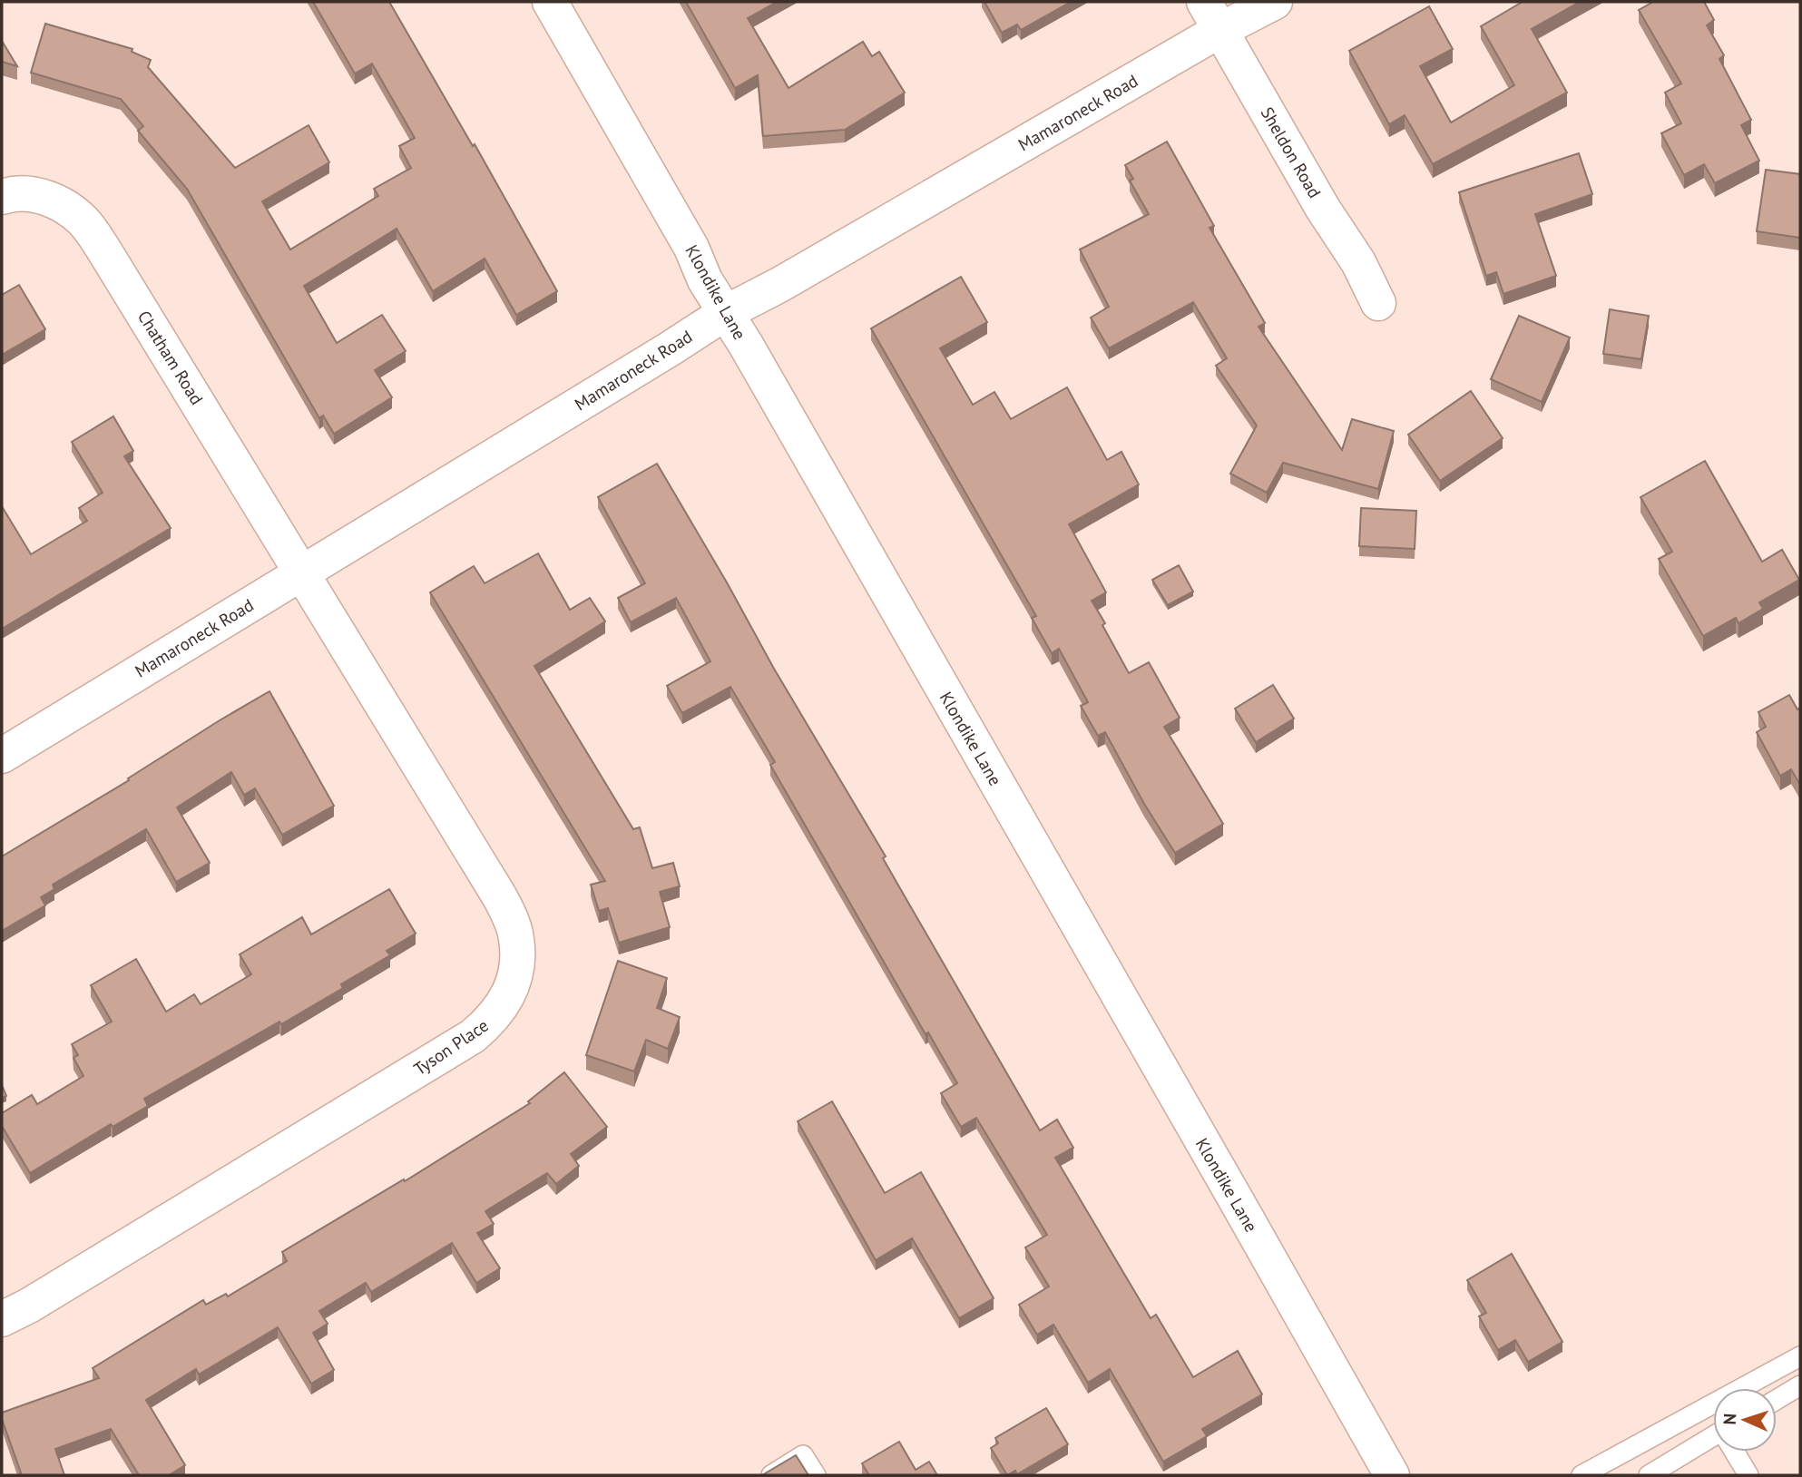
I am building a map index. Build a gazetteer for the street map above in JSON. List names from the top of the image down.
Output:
{
  "streets": {
    "street": [
      "Mamaroneck Road",
      "Sheldon Road",
      "Klondike Lane",
      "Chatham Road",
      "Tyson Place"
    ]
  },
  "crossings": [
    ["Mamaroneck Road", "Sheldon Road"],
    ["Mamaroneck Road", "Klondike Lane"],
    ["Mamaroneck Road", "Chatham Road"],
    ["Mamaroneck Road", "Tyson Place"],
    ["Chatham Road", "Tyson Place"]
  ],
  "north": "left"
}
